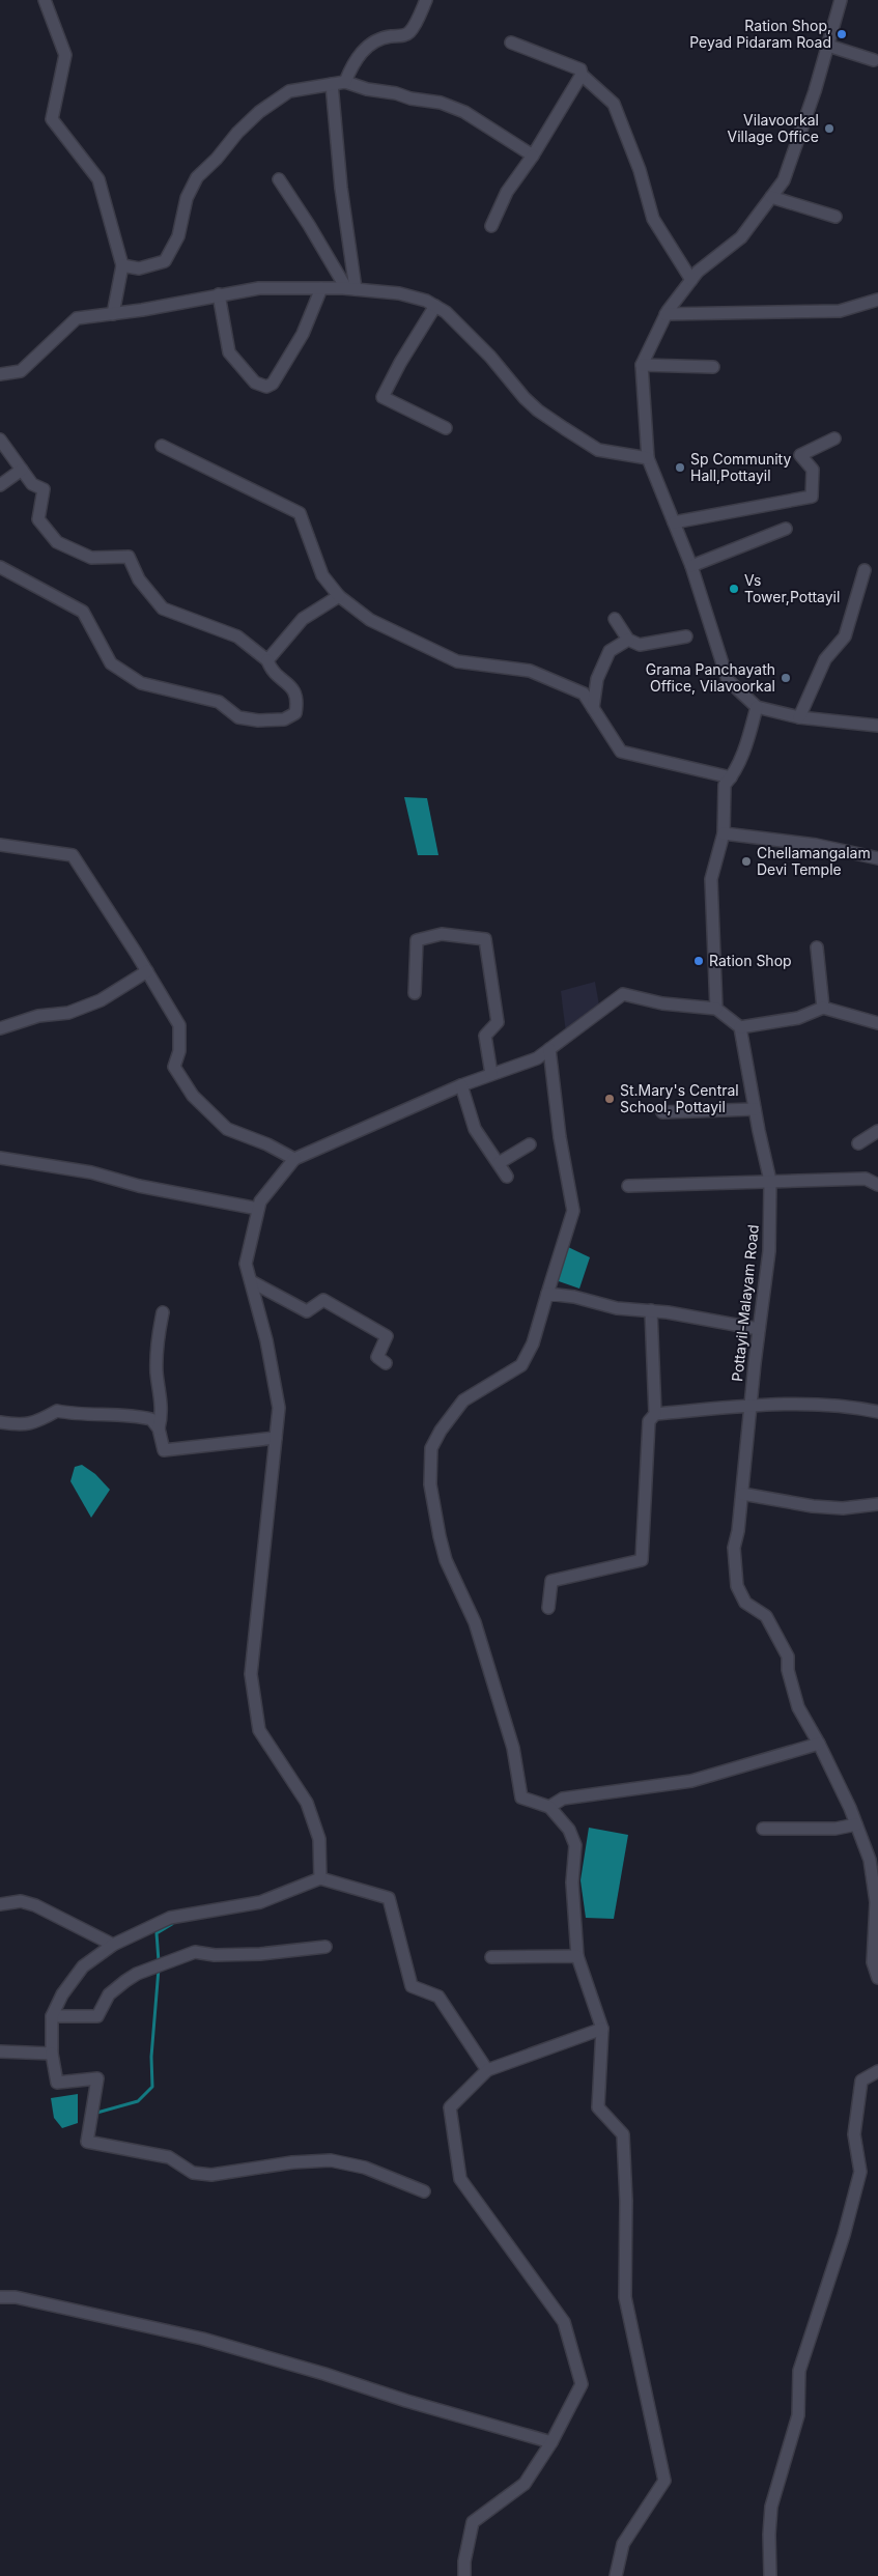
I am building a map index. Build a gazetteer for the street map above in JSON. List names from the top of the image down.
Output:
{
  "streets": {
    "street": ["Pottayil-Malayam Road"]
  },
  "places": [
    "Ration Shop, Peyad Pidaram Road",
    "Vilavoorkal Village Office",
    "Sp Community Hall,Pottayil",
    "Vs Tower,Pottayil",
    "Grama Panchayath Office, Vilavoorkal",
    "Chellamangalam Devi Temple",
    "Ration Shop",
    "St.Mary's Central School, Pottayil"
  ]
}
